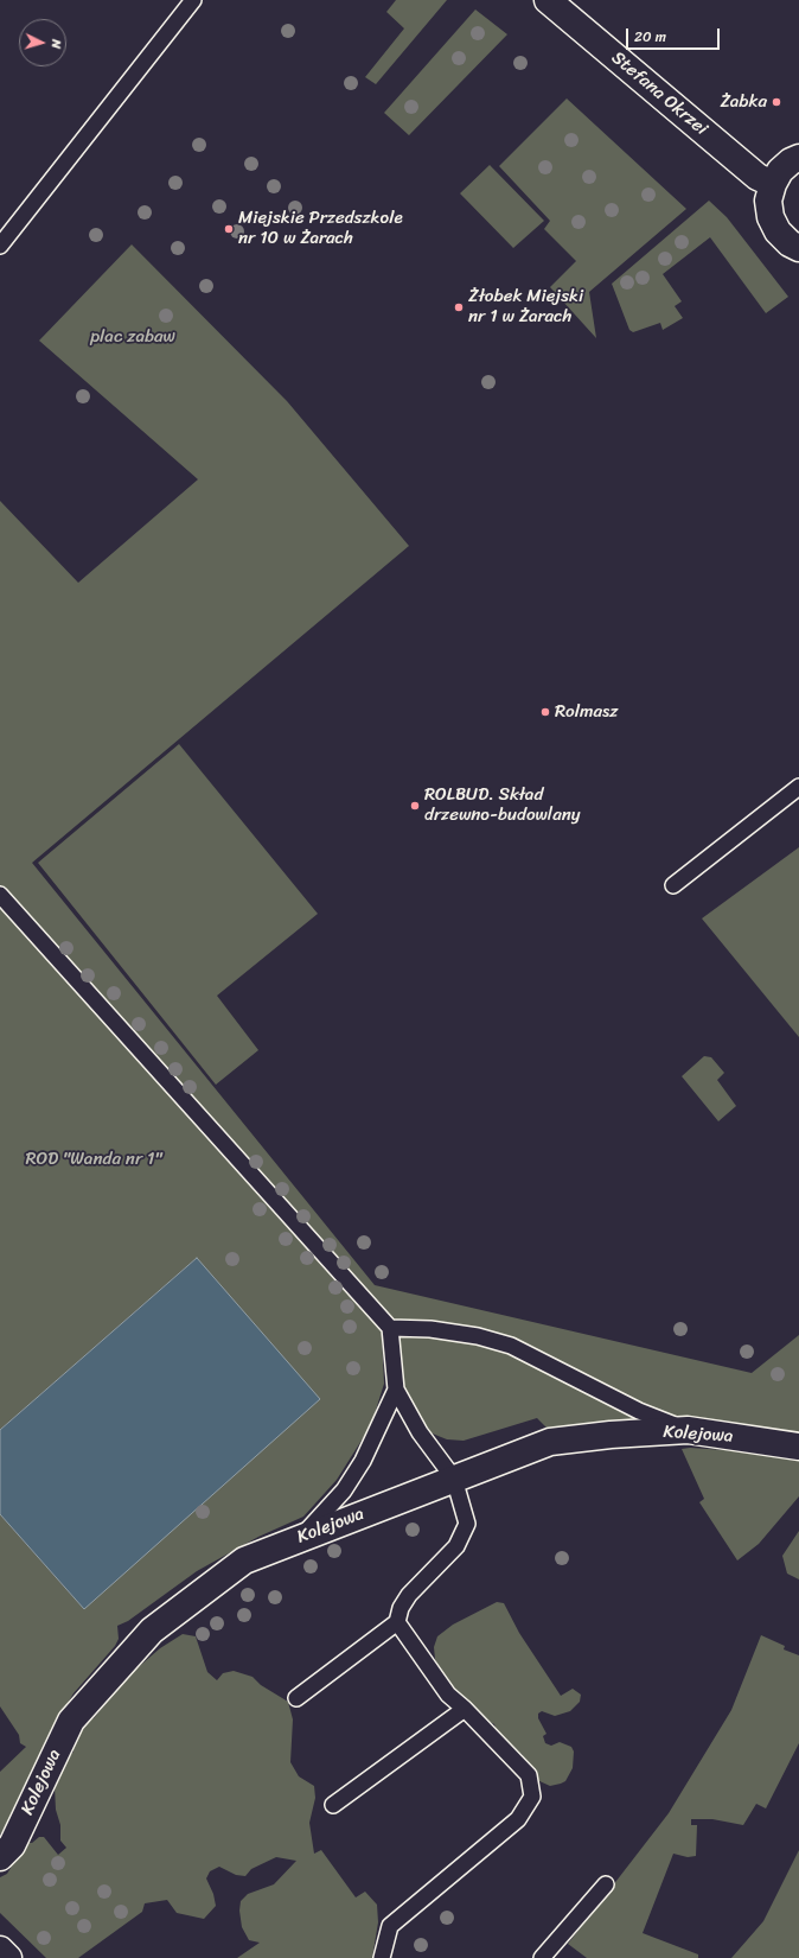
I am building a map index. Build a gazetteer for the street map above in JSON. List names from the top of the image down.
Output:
{
  "streets": {
    "street": ["Stefana Okrzei", "Kolejowa"]
  },
  "parks": ["plac zabaw", "ROD \"Wanda nr 1\""],
  "places": [
    "Żabka",
    "Miejskie Przedszkole nr 10 w Żarach",
    "Żłobek Miejski nr 1 w Żarach",
    "Rolmasz",
    "ROLBUD. Skład drzewno-budowlany"
  ],
  "scale_bar": "20 m",
  "north": "right"
}
